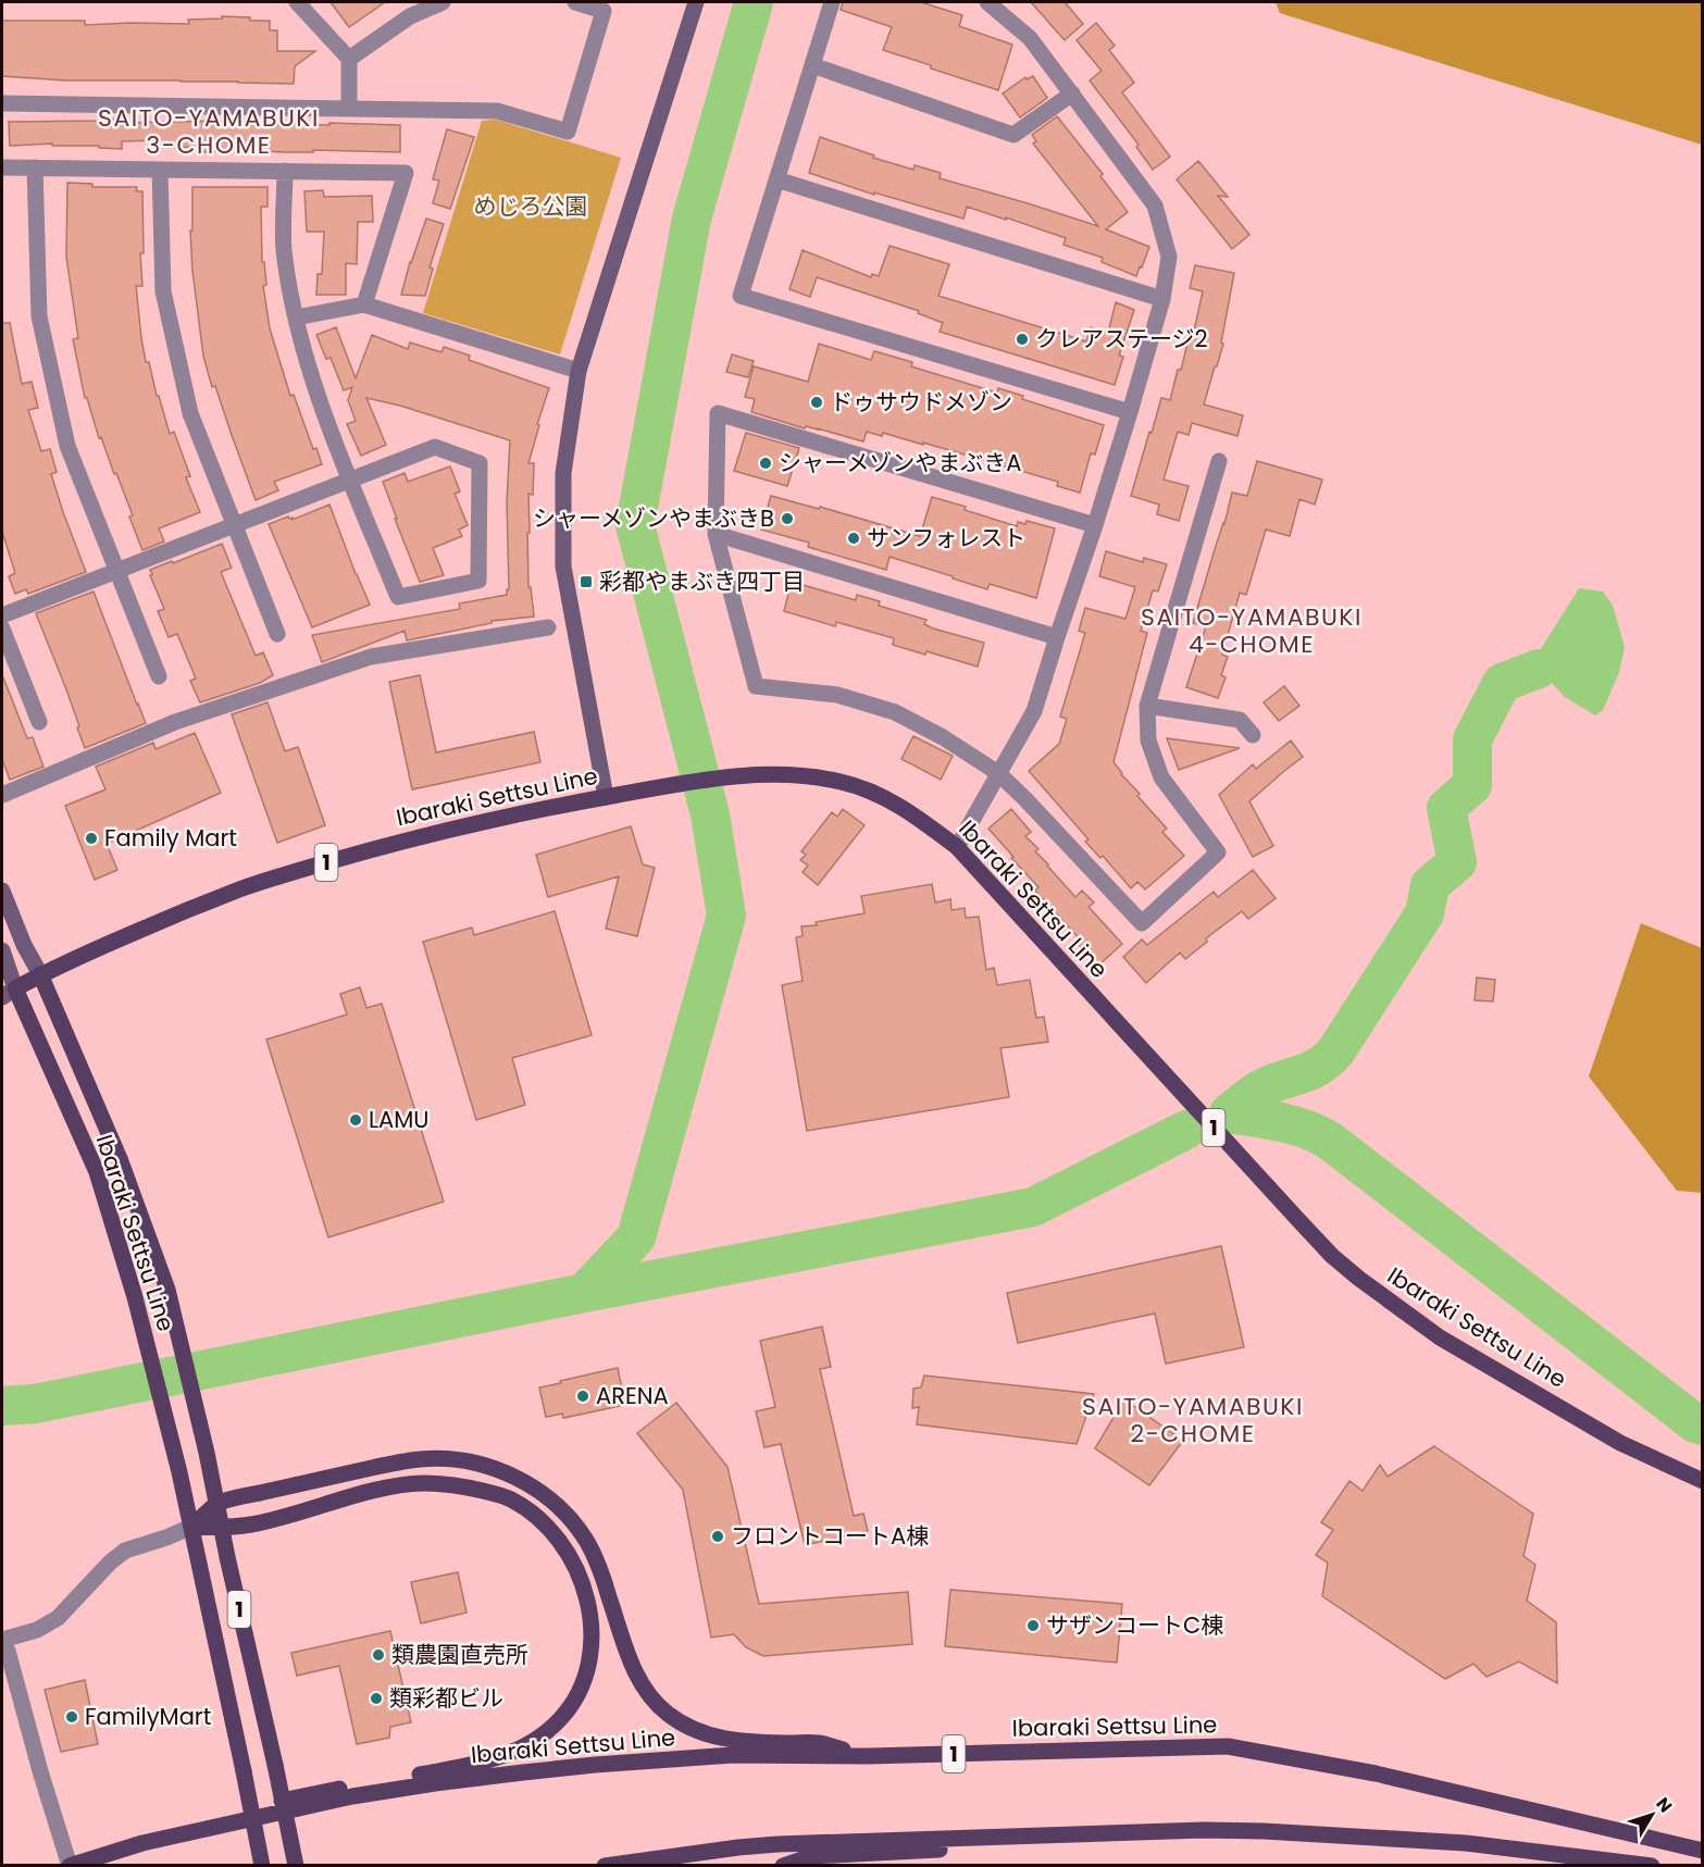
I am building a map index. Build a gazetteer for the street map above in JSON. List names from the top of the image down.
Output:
{
  "streets": {
    "main road": ["Ibaraki Settsu Line", "1"]
  },
  "districts": ["SAITO-YAMABUKI 3-CHOME", "SAITO-YAMABUKI 4-CHOME", "SAITO-YAMABUKI 2-CHOME"],
  "parks": ["めじろ公園"],
  "places": {
    "other": [
      "クレアステージ2",
      "ドゥサウドメゾン",
      "シャーメゾンやまぶきA",
      "シャーメゾンやまぶきB",
      "サンフォレスト",
      "Family Mart",
      "LAMU",
      "ARENA",
      "フロントコートA棟",
      "サザンコートC棟",
      "類農園直売所",
      "類彩都ビル",
      "FamilyMart"
    ],
    "transit": ["彩都やまぶき四丁目"]
  },
  "north": "top right"
}
